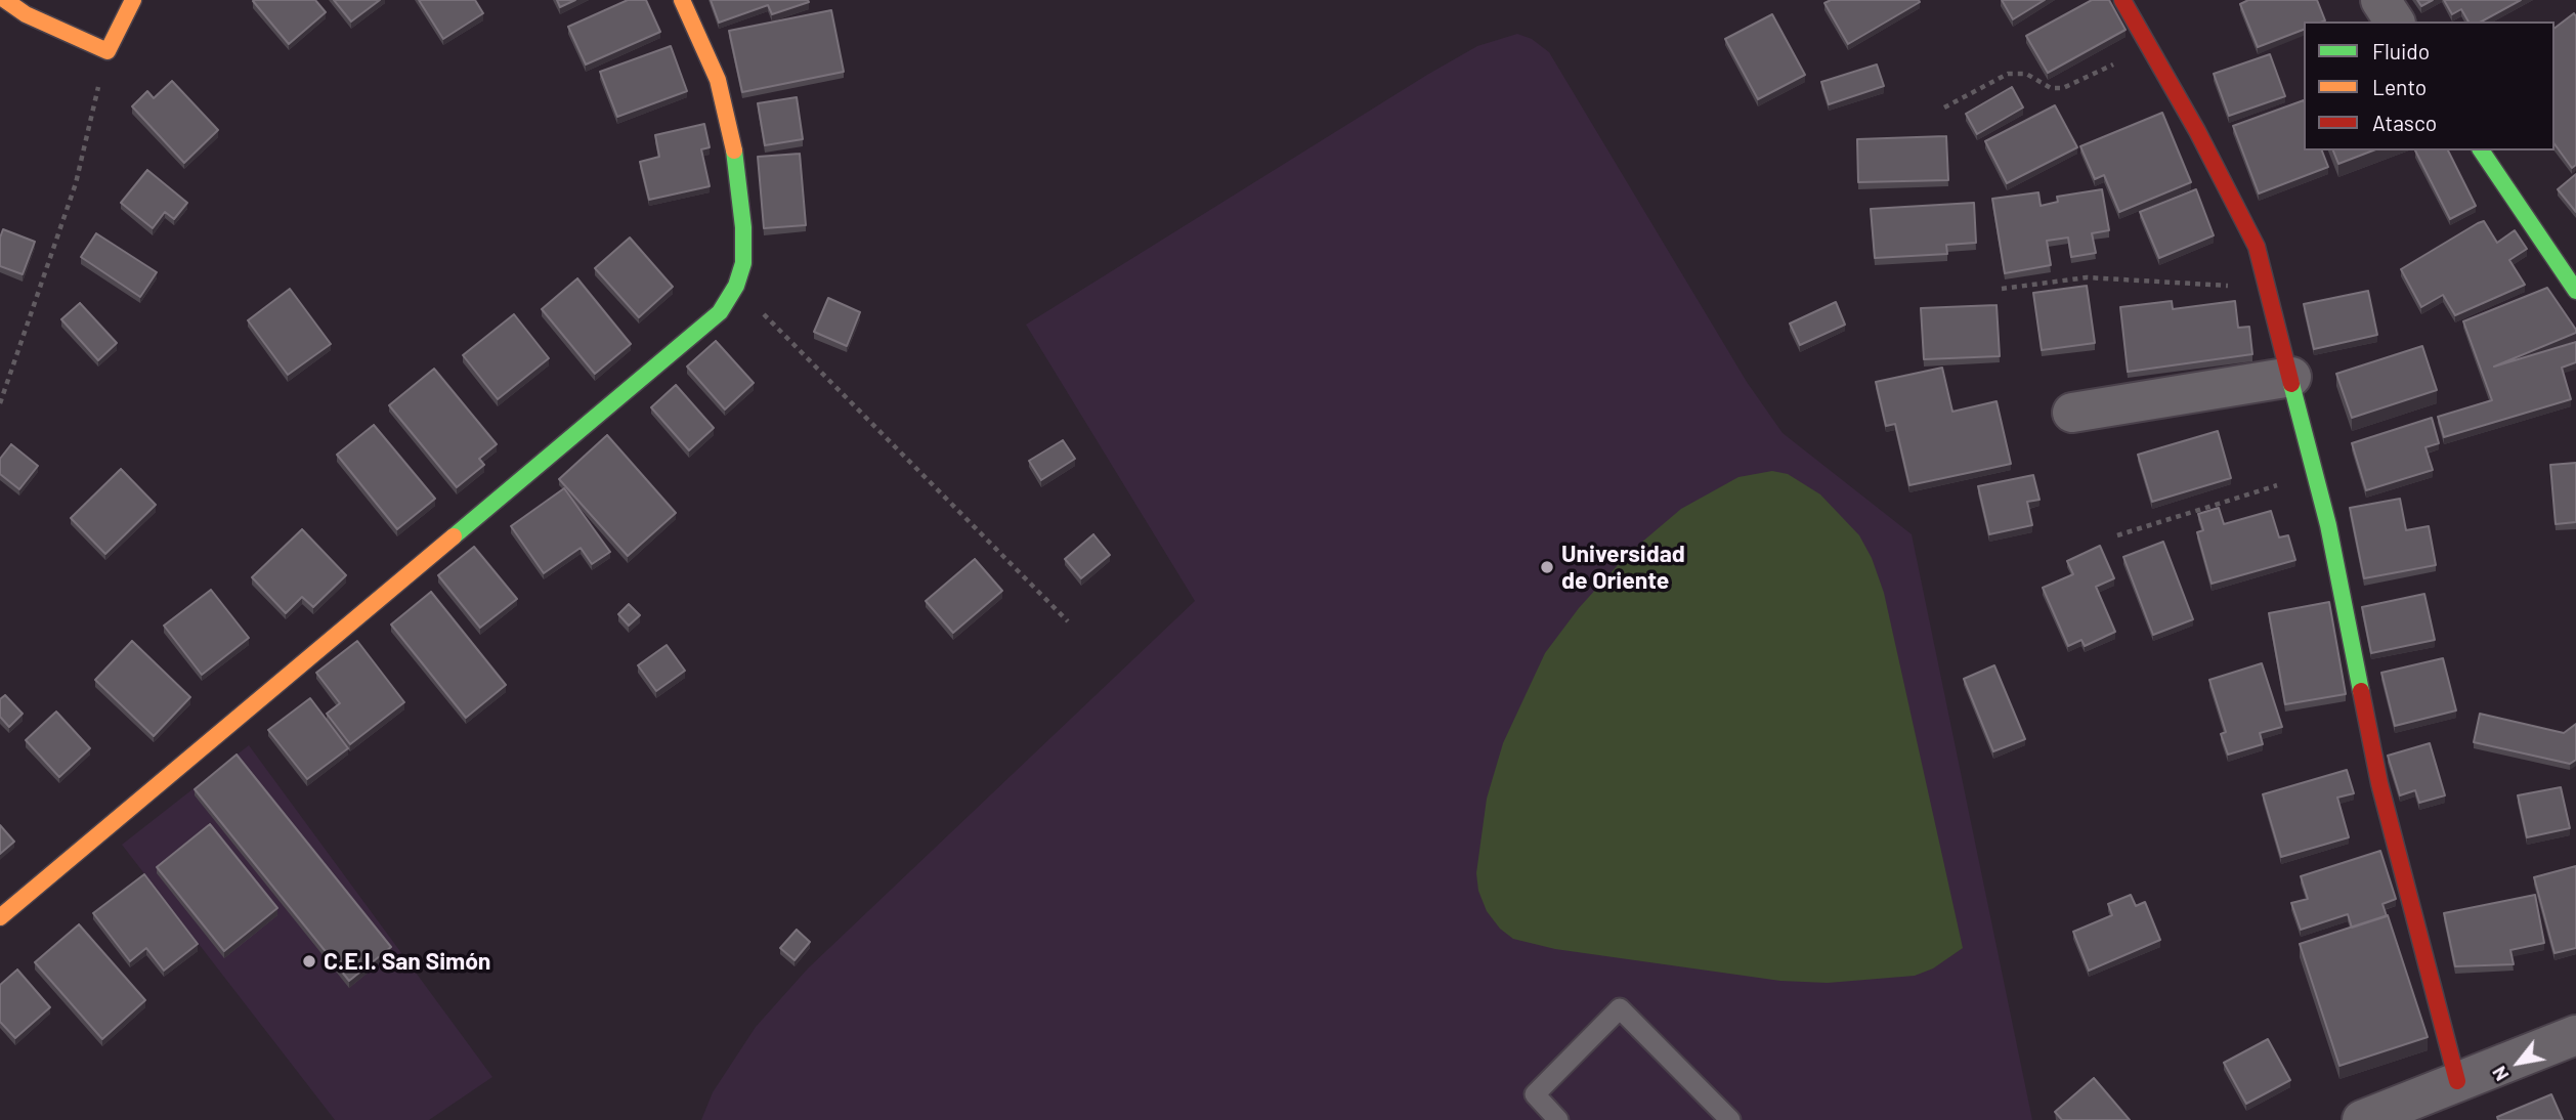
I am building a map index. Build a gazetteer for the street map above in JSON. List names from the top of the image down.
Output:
{
  "places": ["Universidad de Oriente", "C.E.I. San Simón"],
  "legend": ["Fluido", "Lento", "Atasco"],
  "north": "bottom left"
}
